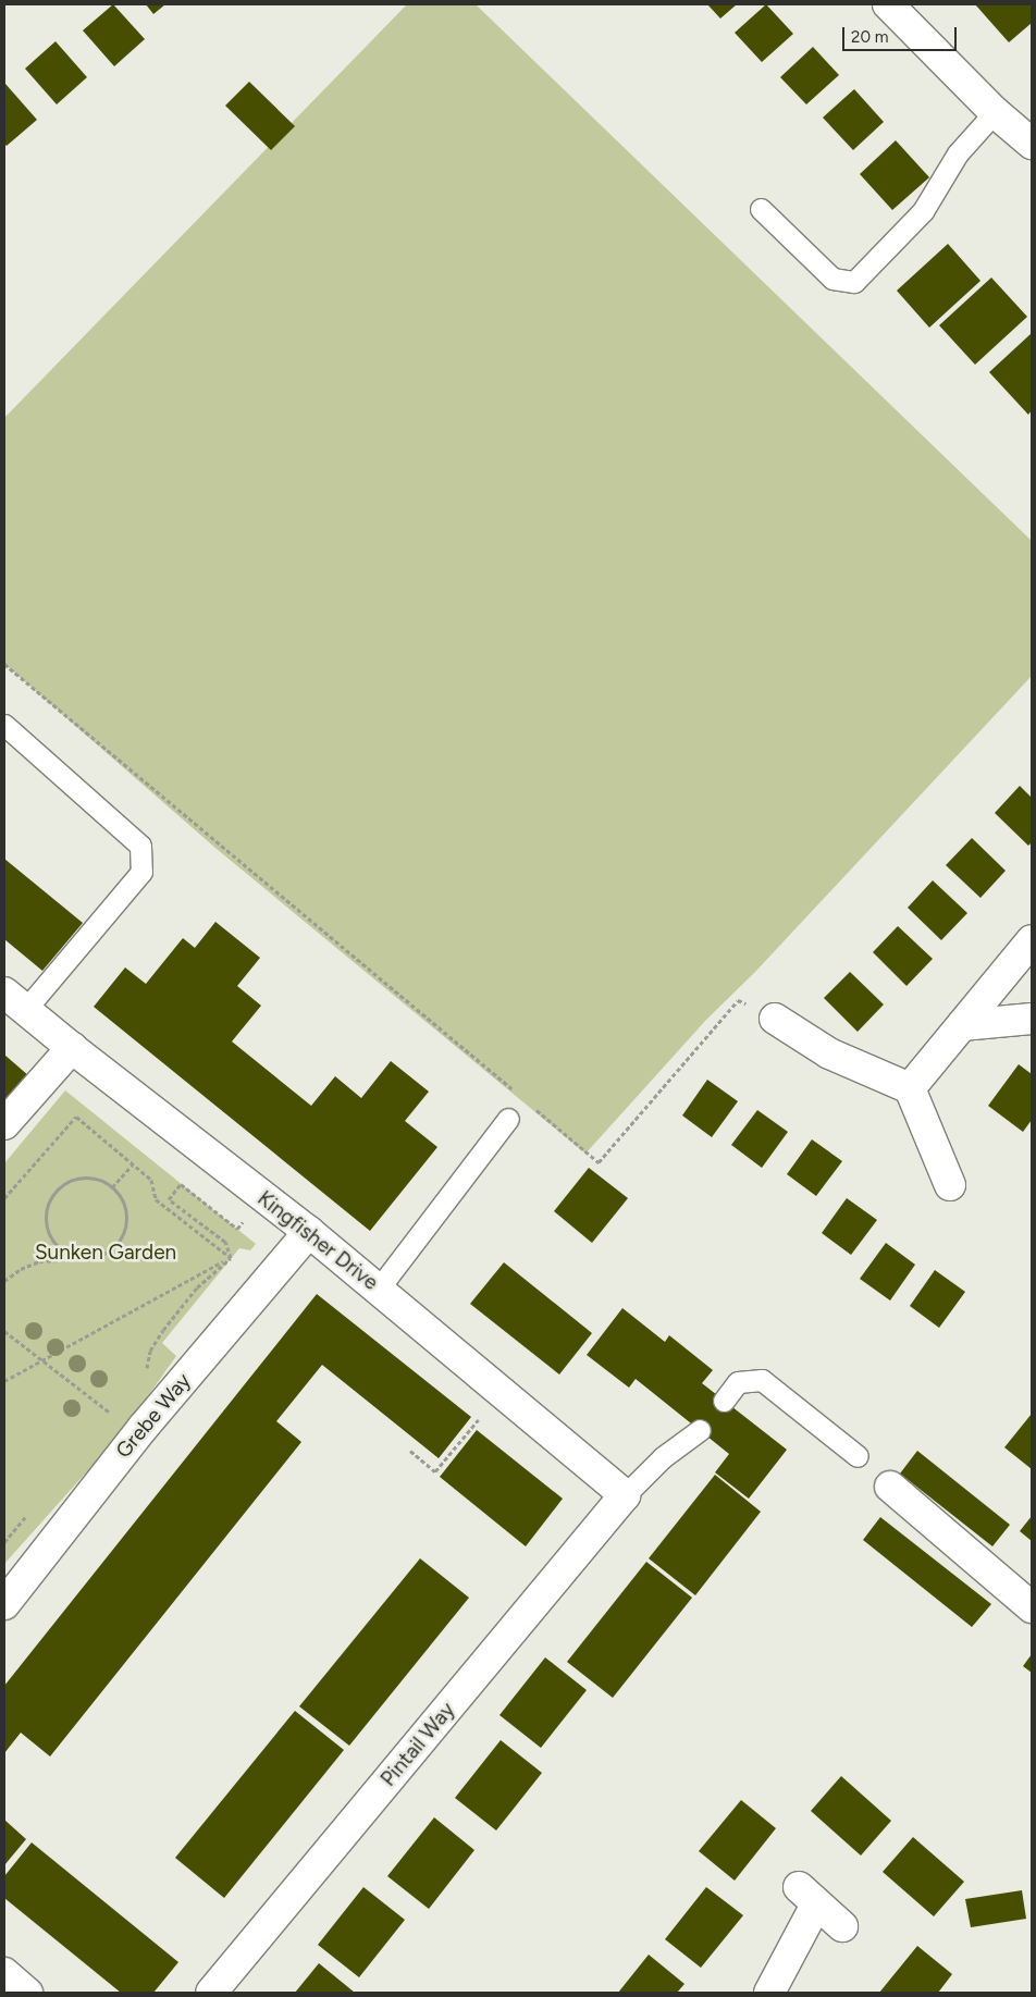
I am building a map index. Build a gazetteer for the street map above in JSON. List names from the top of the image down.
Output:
{
  "streets": {
    "street": ["Kingfisher Drive", "Grebe Way", "Pintail Way"]
  },
  "crossings": [
    ["Kingfisher Drive", "Grebe Way"],
    ["Kingfisher Drive", "Pintail Way"]
  ],
  "parks": ["Sunken Garden"],
  "scale_bar": "20 m"
}
